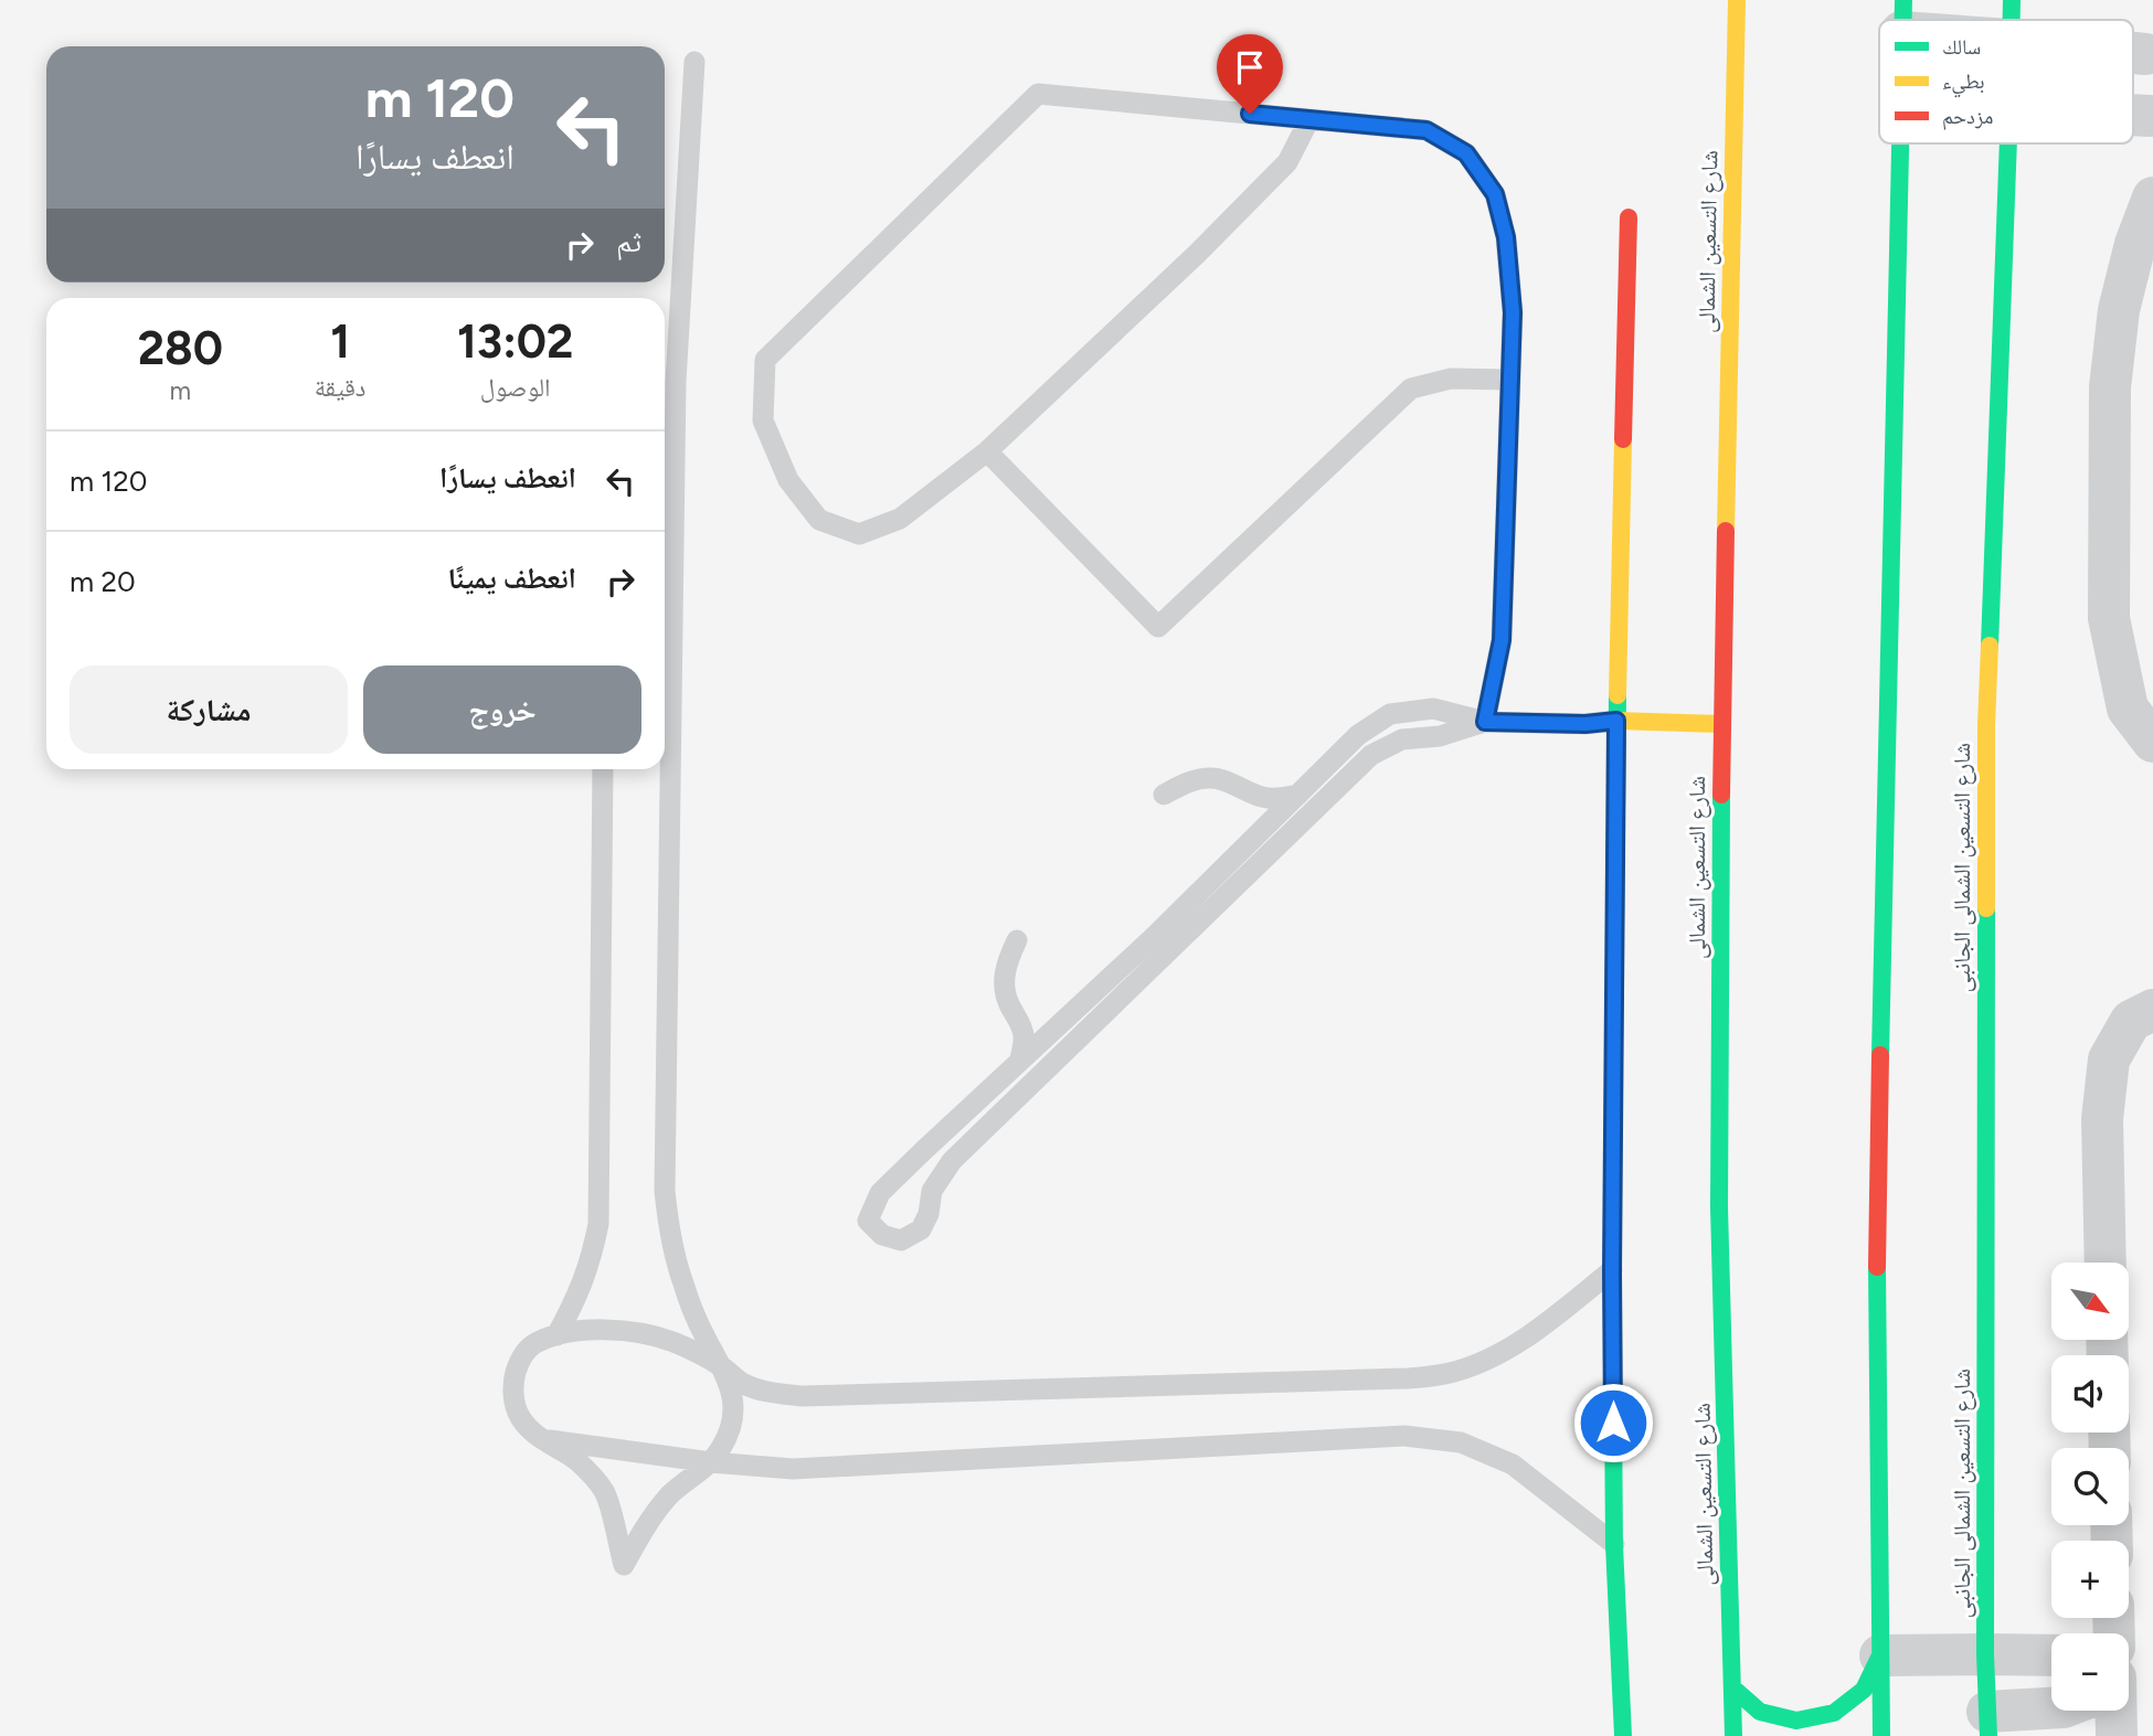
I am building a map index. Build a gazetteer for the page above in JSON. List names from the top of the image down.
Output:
{
  "streets": {
    "main road": ["شارع التسعين الشمالى", "شارع التسعين الشمالى الجانبى"]
  },
  "legend": ["سالك", "بطيء", "مزدحم"],
  "north": "bottom right",
  "page": {
    "turn": ["120 m", "انعطف يسارًا"],
    "then": "ثم",
    "eta": [
      "13:02",
      "الوصول",
      "1",
      "دقيقة",
      "280",
      "m"
    ],
    "list": [
      {
        "name": "انعطف يسارًا",
        "value": "120 m"
      },
      {
        "name": "انعطف يمينًا",
        "value": "20 m"
      }
    ],
    "buttons": ["خروج", "مشاركة"],
    "map_buttons": ["+", "−"]
  }
}
